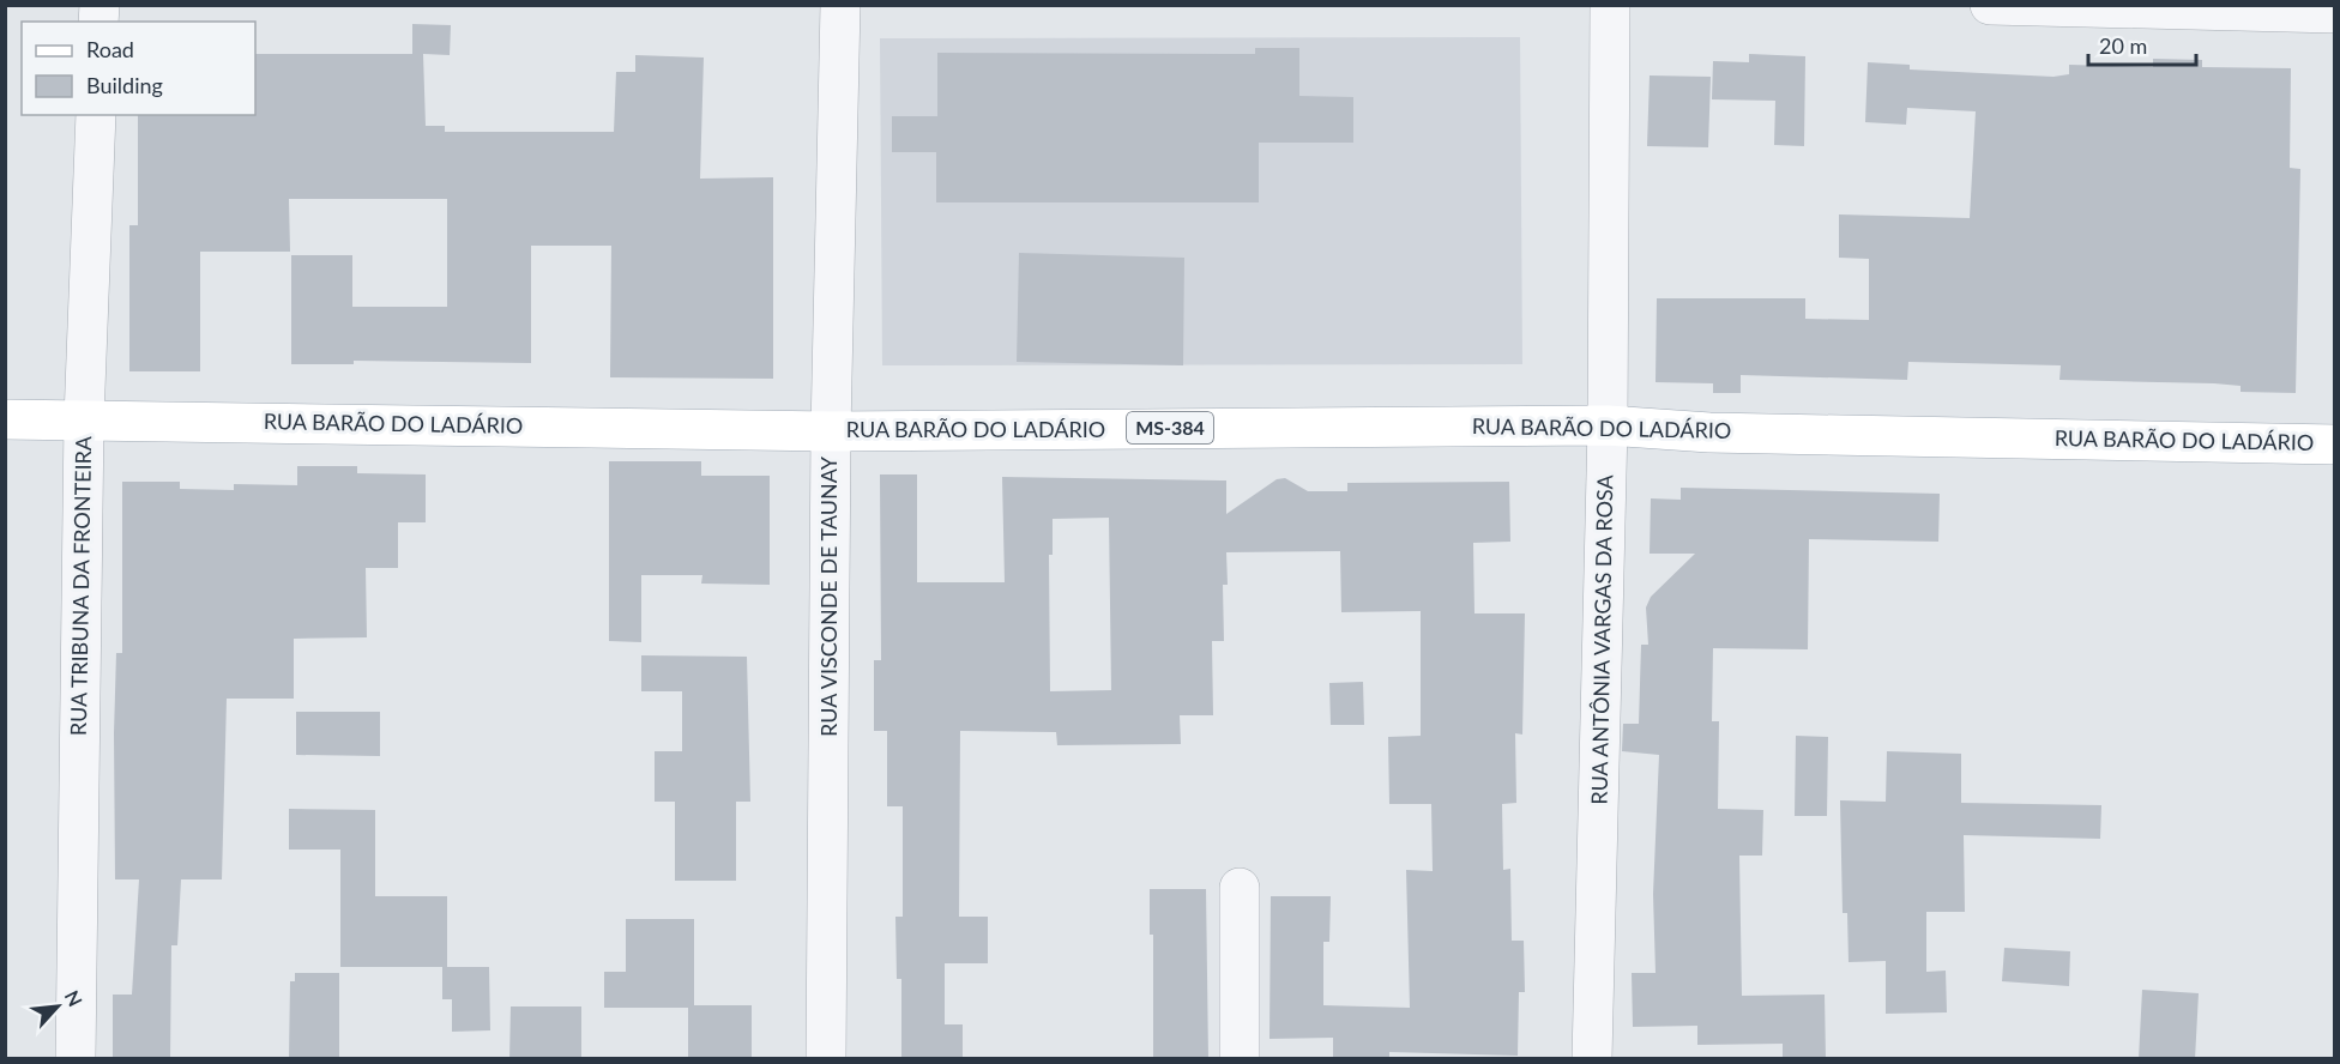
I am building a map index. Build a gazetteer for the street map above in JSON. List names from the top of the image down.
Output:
{
  "streets": {
    "main road": ["RUA BARÃO DO LADÁRIO", "MS-384"],
    "street": ["RUA TRIBUNA DA FRONTEIRA", "RUA VISCONDE DE TAUNAY", "RUA ANTÔNIA VARGAS DA ROSA"]
  },
  "crossings": [
    ["RUA BARÃO DO LADÁRIO", "RUA TRIBUNA DA FRONTEIRA"],
    ["RUA BARÃO DO LADÁRIO", "RUA VISCONDE DE TAUNAY"],
    ["RUA BARÃO DO LADÁRIO", "RUA ANTÔNIA VARGAS DA ROSA"]
  ],
  "legend": ["Road", "Building"],
  "scale_bar": "20 m",
  "north": "top right"
}
